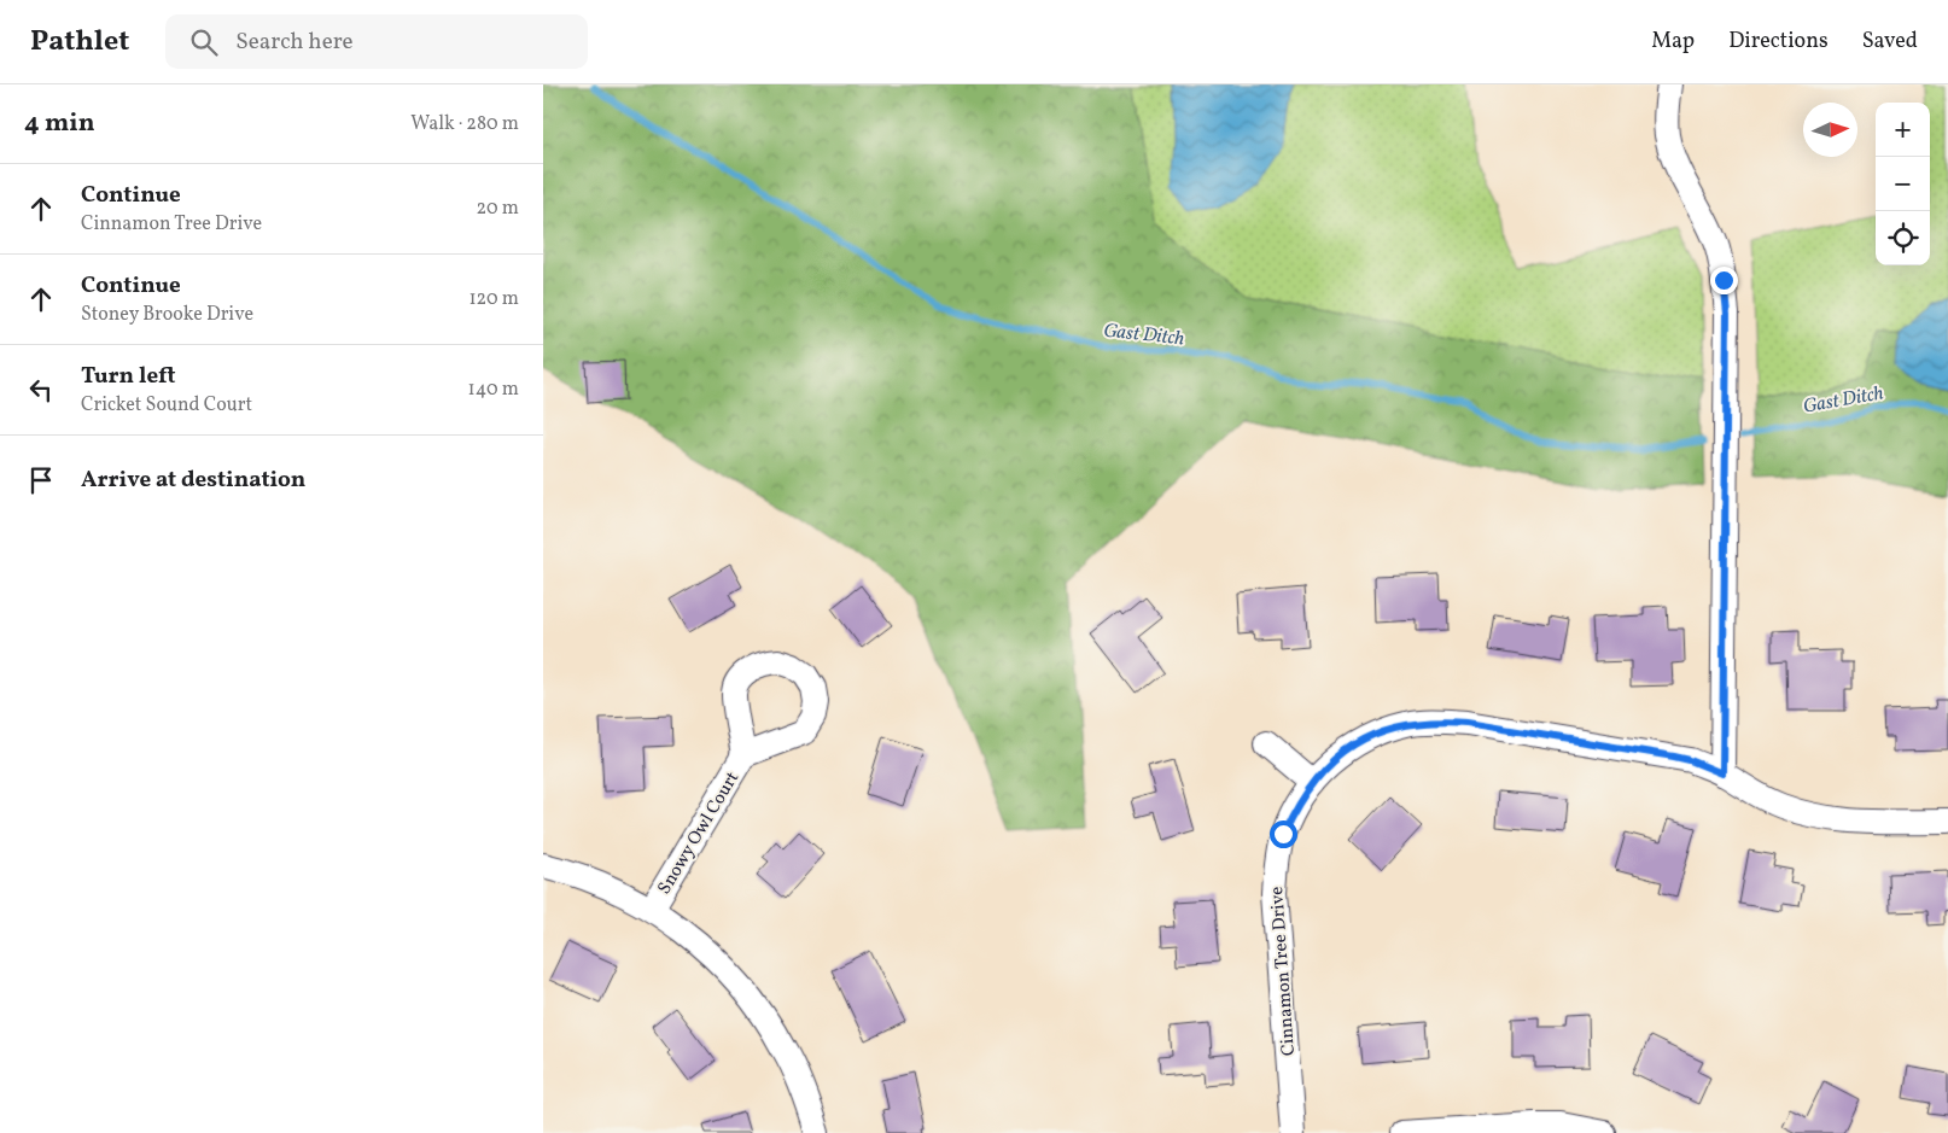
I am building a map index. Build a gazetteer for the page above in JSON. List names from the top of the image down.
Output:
{
  "streets": {
    "street": ["Snowy Owl Court", "Cinnamon Tree Drive"]
  },
  "water": ["Gast Ditch"],
  "north": "right",
  "page": {
    "header": "Pathlet",
    "search": "Search here",
    "nav": ["Map", "Directions", "Saved"],
    "heading": ["4 min", "Walk · 280 m"],
    "map_buttons": ["+", "−"],
    "list": [
      ["Continue", "Cinnamon Tree Drive", "20 m"],
      ["Continue", "Stoney Brooke Drive", "120 m"],
      ["Turn left", "Cricket Sound Court", "140 m"],
      "Arrive at destination"
    ]
  }
}
